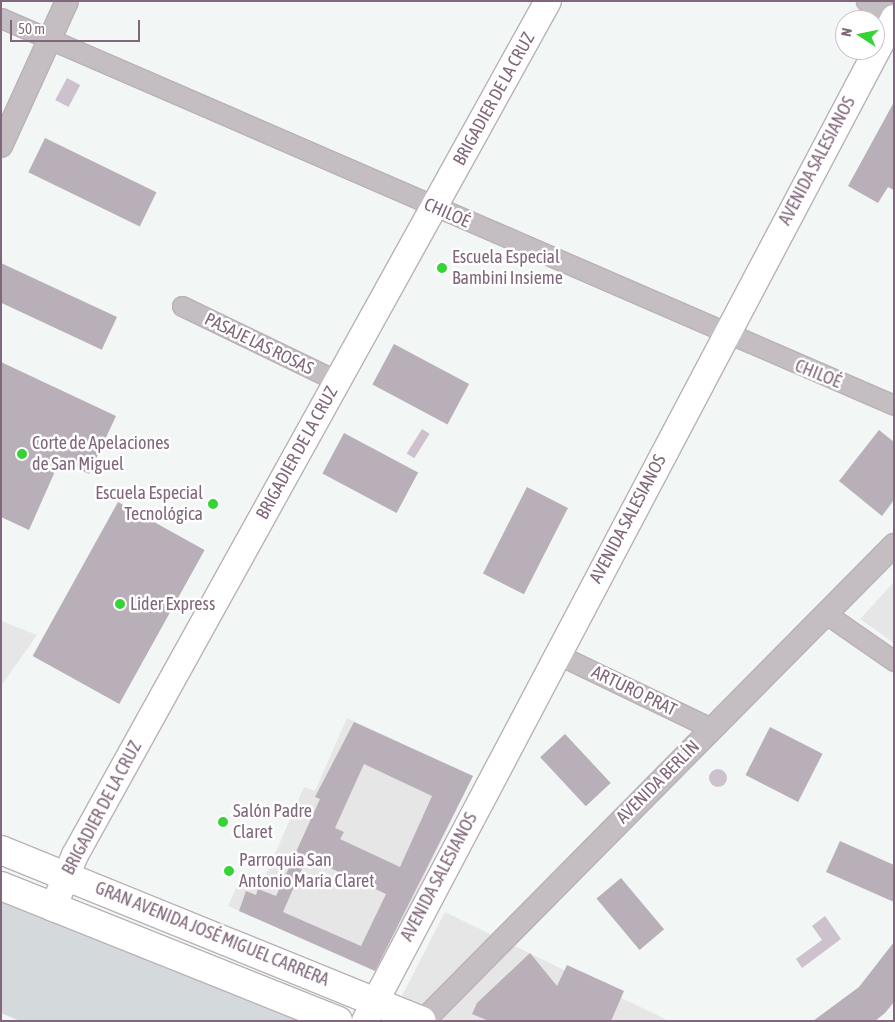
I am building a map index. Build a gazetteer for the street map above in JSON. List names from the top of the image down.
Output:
{
  "streets": {
    "main road": ["BRIGADIER DE LA CRUZ", "AVENIDA SALESIANOS", "GRAN AVENIDA JOSÉ MIGUEL CARRERA"],
    "street": [
      "CHILOÉ",
      "PASAJE LAS ROSAS",
      "ARTURO PRAT",
      "AVENIDA BERLÍN"
    ]
  },
  "crossings": [
    ["BRIGADIER DE LA CRUZ", "CHILOÉ"],
    ["BRIGADIER DE LA CRUZ", "PASAJE LAS ROSAS"],
    ["BRIGADIER DE LA CRUZ", "GRAN AVENIDA JOSÉ MIGUEL CARRERA"],
    ["AVENIDA SALESIANOS", "CHILOÉ"],
    ["AVENIDA SALESIANOS", "ARTURO PRAT"],
    ["AVENIDA SALESIANOS", "GRAN AVENIDA JOSÉ MIGUEL CARRERA"],
    ["ARTURO PRAT", "AVENIDA BERLÍN"],
    ["AVENIDA BERLÍN", "GRAN AVENIDA JOSÉ MIGUEL CARRERA"]
  ],
  "places": [
    "Escuela Especial Bambini Insieme",
    "Corte de Apelaciones de San Miguel",
    "Escuela Especial Tecnológica",
    "Lider Express",
    "Salón Padre Claret",
    "Parroquia San Antonio María Claret"
  ],
  "scale_bar": "50 m",
  "north": "left"
}
